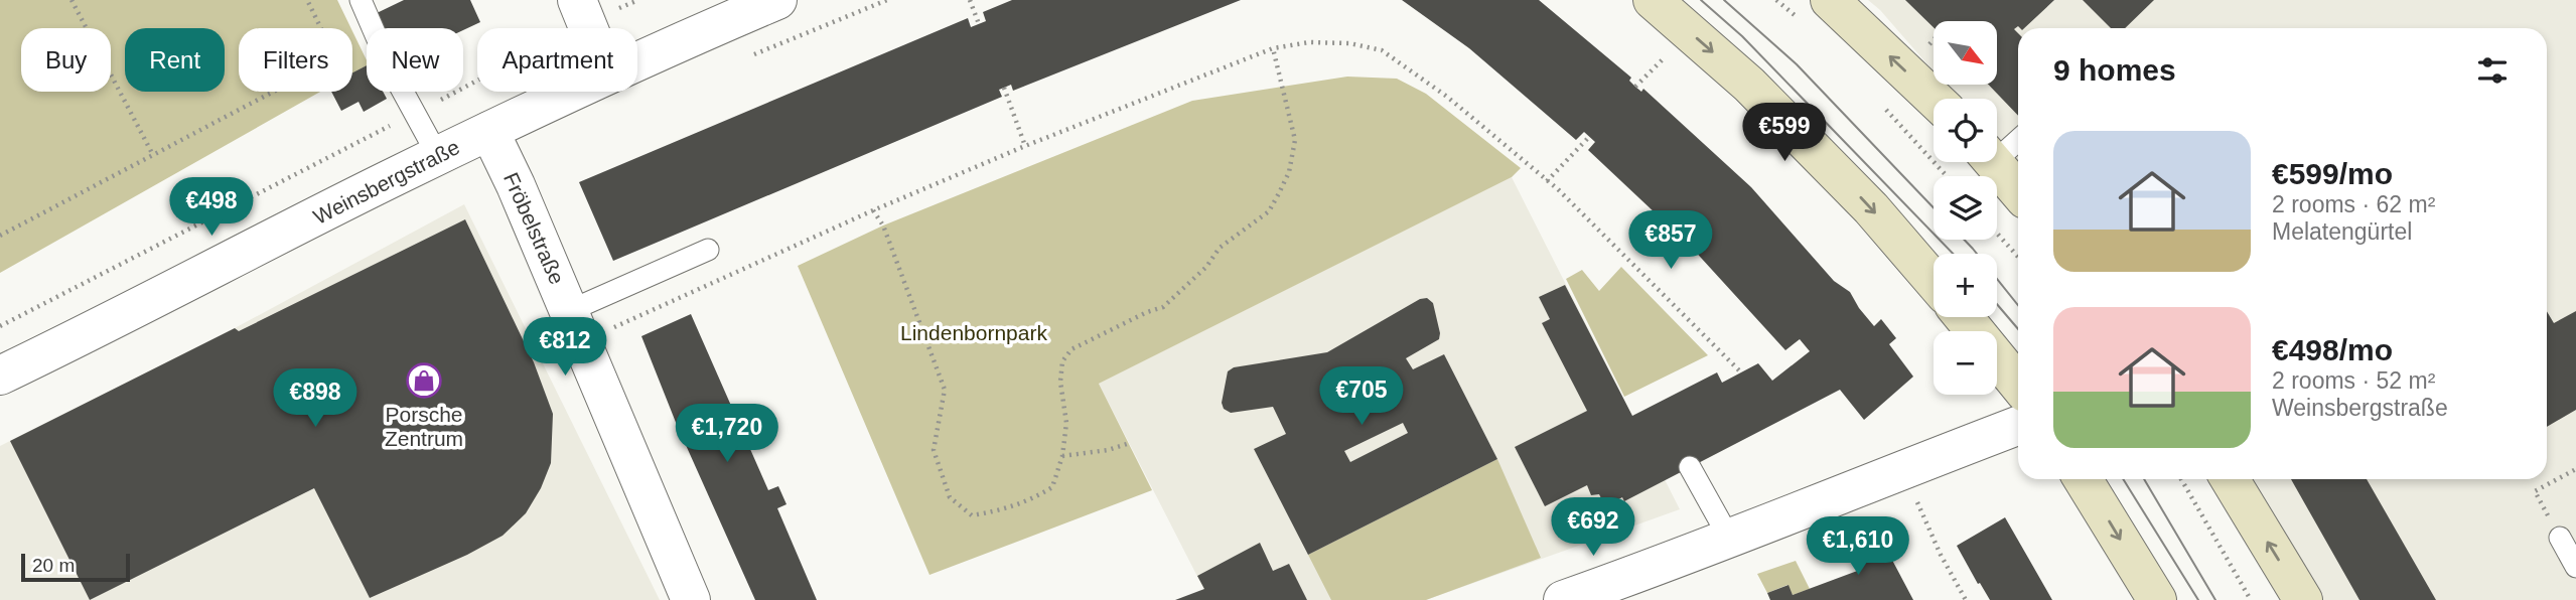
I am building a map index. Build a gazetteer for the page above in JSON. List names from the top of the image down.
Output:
{
  "streets": {
    "street": ["Weinsbergstraße", "Fröbelstraße"]
  },
  "crossings": [
    ["Weinsbergstraße", "Fröbelstraße"]
  ],
  "parks": ["Lindenbornpark"],
  "places": {
    "shop": ["Porsche Zentrum"]
  },
  "scale_bar": "20 m",
  "north": "bottom right",
  "page": {
    "map_buttons": ["+", "−"],
    "chip": [
      "Buy",
      "Rent",
      "Filters",
      "New",
      "Apartment"
    ],
    "heading": "9 homes",
    "price": [
      "€599",
      "€498",
      "€857",
      "€812",
      "€705",
      "€898",
      "€1,720",
      "€692",
      "€1,610"
    ],
    "list": [
      {
        "name": "€599/mo",
        "note": "2 rooms · 62 m² · Melatengürtel"
      },
      {
        "name": "€498/mo",
        "note": "2 rooms · 52 m² · Weinsbergstraße"
      }
    ],
    "scale": "20 m"
  }
}
